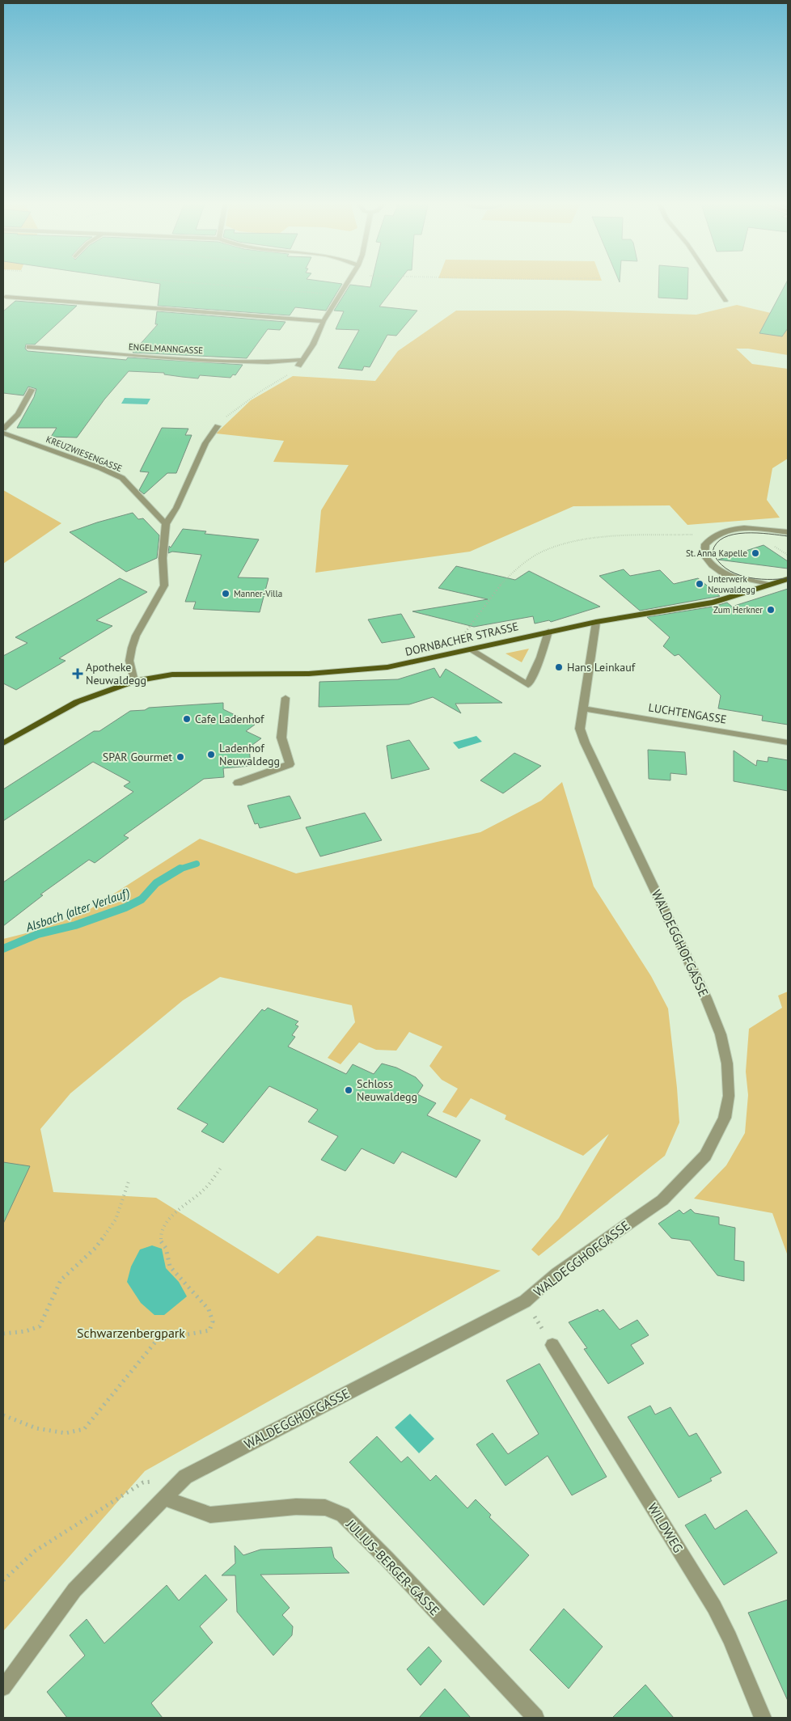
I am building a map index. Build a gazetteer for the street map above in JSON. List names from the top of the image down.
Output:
{
  "streets": {
    "main road": ["DORNBACHER STRASSE"],
    "street": [
      "ENGELMANNGASSE",
      "KREUZWIESENGASSE",
      "LUCHTENGASSE",
      "WALDEGGHOFGASSE",
      "WILDWEG",
      "JULIUS-BERGER-GASSE"
    ]
  },
  "crossings": [
    ["DORNBACHER STRASSE", "WALDEGGHOFGASSE"],
    ["LUCHTENGASSE", "WALDEGGHOFGASSE"],
    ["WALDEGGHOFGASSE", "JULIUS-BERGER-GASSE"]
  ],
  "water": ["Alsbach (alter Verlauf)"],
  "parks": ["Schwarzenbergpark"],
  "places": {
    "other": [
      "St. Anna Kapelle",
      "Unterwerk Neuwaldegg",
      "Manner-Villa",
      "Zum Herkner",
      "Hans Leinkauf",
      "Cafe Ladenhof",
      "Ladenhof Neuwaldegg",
      "SPAR Gourmet",
      "Schloss Neuwaldegg"
    ],
    "health": ["Apotheke Neuwaldegg"]
  }
}
